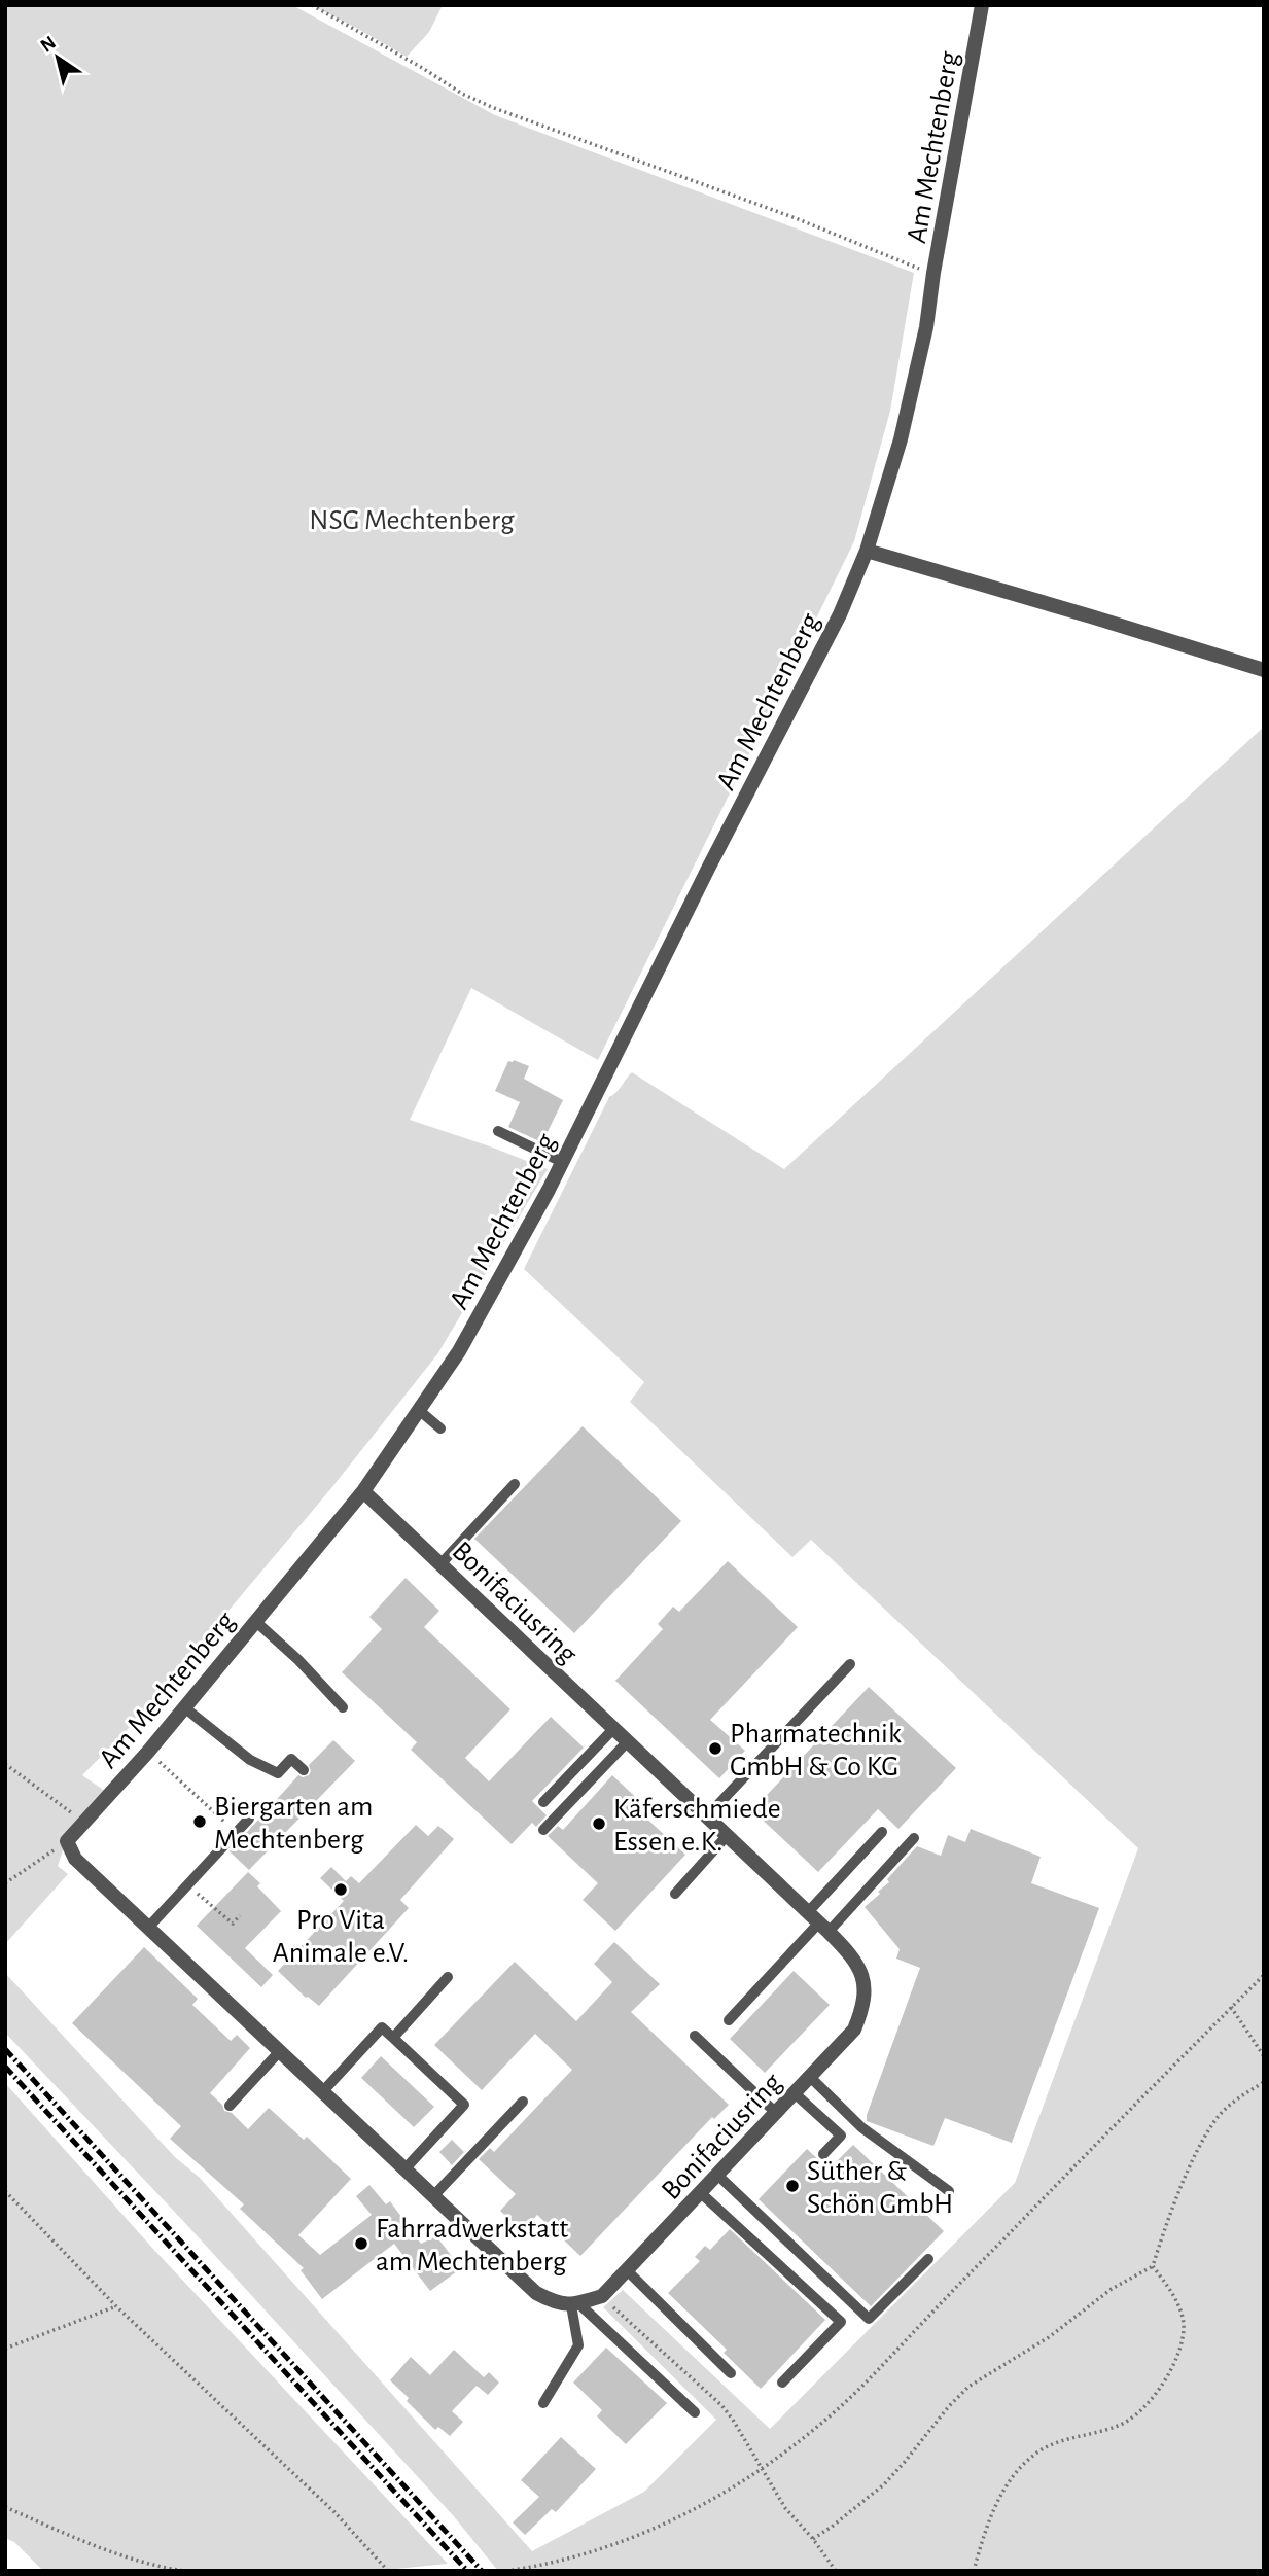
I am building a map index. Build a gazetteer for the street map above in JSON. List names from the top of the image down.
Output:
{
  "streets": {
    "street": ["Am Mechtenberg", "Bonifaciusring"]
  },
  "crossings": [
    ["Am Mechtenberg", "Bonifaciusring"]
  ],
  "parks": ["NSG Mechtenberg"],
  "places": [
    "Pharmatechnik GmbH & Co KG",
    "Biergarten am Mechtenberg",
    "Käferschmiede Essen e.K.",
    "Pro Vita Animale e.V.",
    "Süther & Schön GmbH",
    "Fahrradwerkstatt am Mechtenberg"
  ],
  "north": "top left"
}
